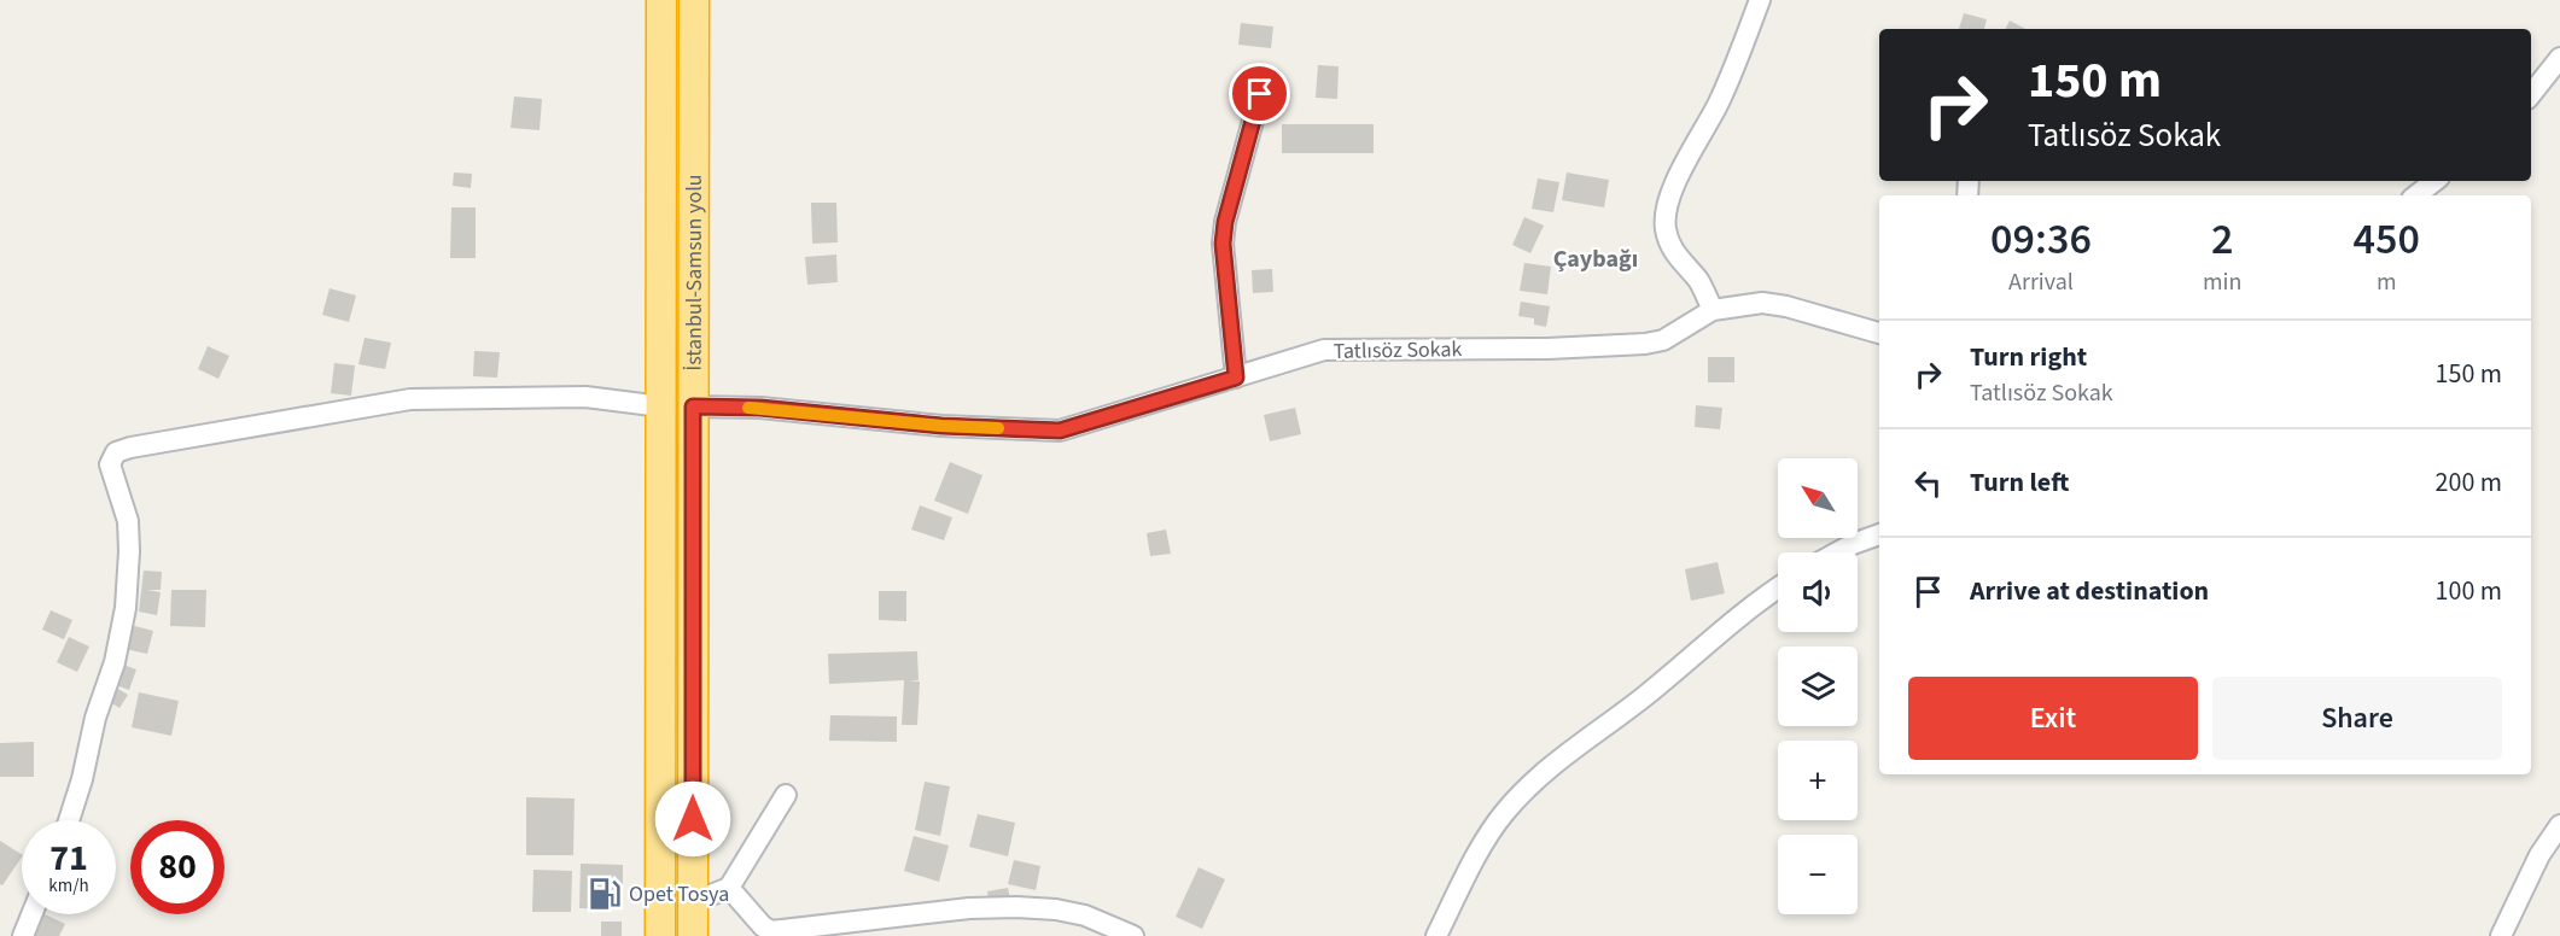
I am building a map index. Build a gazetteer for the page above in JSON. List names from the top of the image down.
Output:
{
  "streets": {
    "highway": ["İstanbul-Samsun yolu"],
    "street": ["Tatlısöz Sokak"]
  },
  "crossings": [
    ["İstanbul-Samsun yolu", "Tatlısöz Sokak"]
  ],
  "districts": ["Çaybağı"],
  "places": {
    "fuel station": ["Opet Tosya"]
  },
  "north": "top left",
  "page": {
    "turn": ["150 m", "Tatlısöz Sokak"],
    "eta": [
      "09:36",
      "Arrival",
      "2",
      "min",
      "450",
      "m"
    ],
    "list": [
      {
        "name": "Turn right",
        "note": "Tatlısöz Sokak",
        "value": "150 m"
      },
      {
        "name": "Turn left",
        "value": "200 m"
      },
      {
        "name": "Arrive at destination",
        "value": "100 m"
      }
    ],
    "map_buttons": ["+", "−"],
    "buttons": ["Exit", "Share"],
    "speed": "71 km/h",
    "limit": "80"
  }
}
